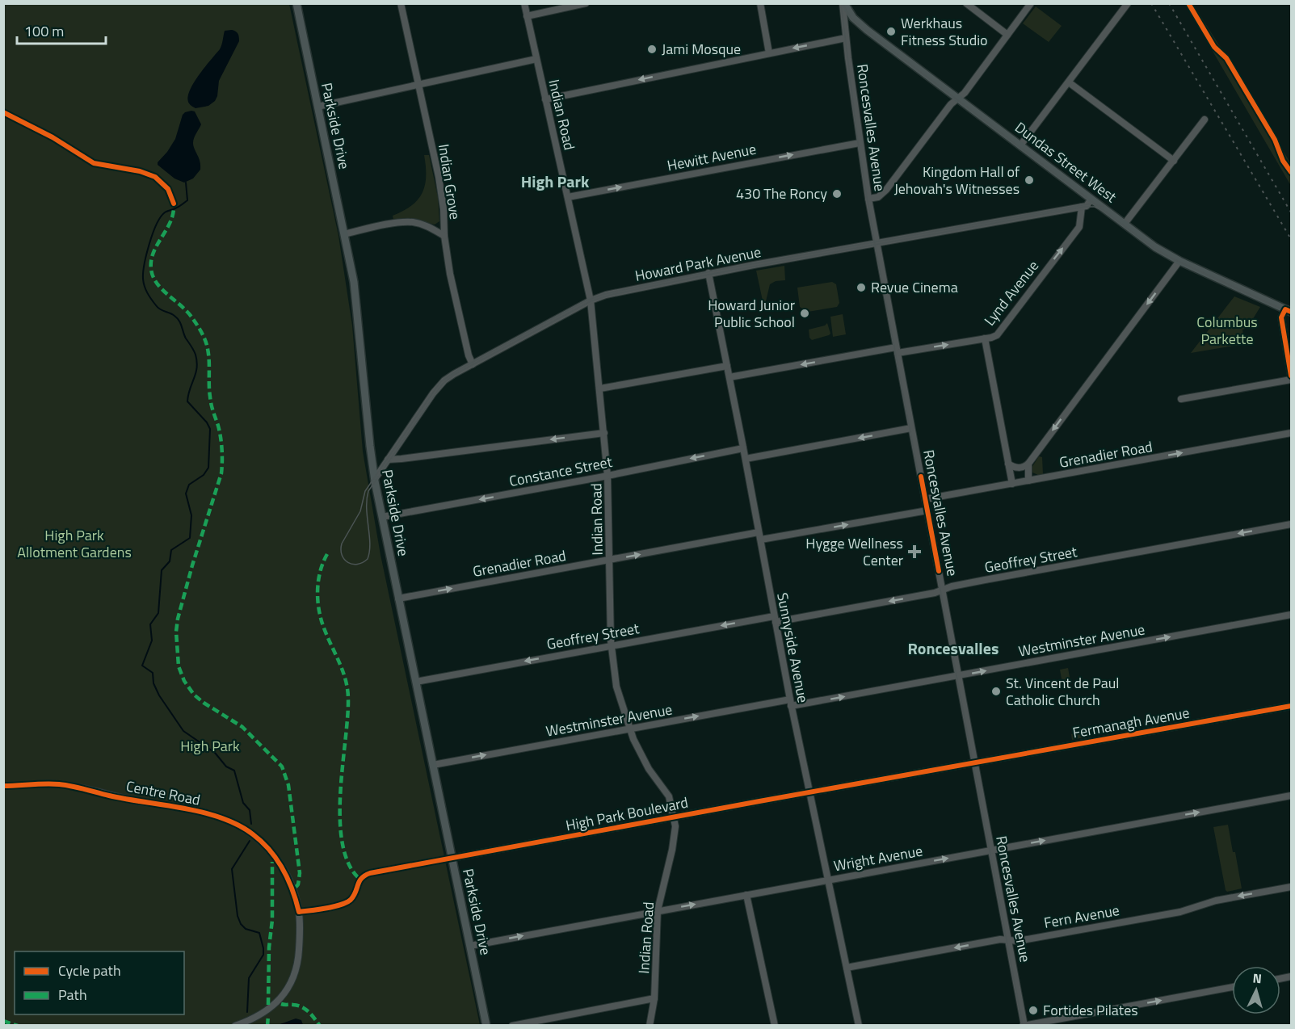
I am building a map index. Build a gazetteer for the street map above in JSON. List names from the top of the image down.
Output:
{
  "streets": {
    "main road": ["Parkside Drive", "Dundas Street West"],
    "street": [
      "Indian Road",
      "Roncesvalles Avenue",
      "Hewitt Avenue",
      "Indian Grove",
      "Howard Park Avenue",
      "Lynd Avenue",
      "Grenadier Road",
      "Constance Street",
      "Geoffrey Street",
      "Westminster Avenue",
      "Sunnyside Avenue",
      "Fermanagh Avenue",
      "Centre Road",
      "High Park Boulevard",
      "Wright Avenue",
      "Fern Avenue"
    ]
  },
  "crossings": [
    ["Indian Road", "Hewitt Avenue"],
    ["Indian Road", "Howard Park Avenue"],
    ["Indian Road", "Grenadier Road"],
    ["Indian Road", "Constance Street"],
    ["Indian Road", "Geoffrey Street"],
    ["Indian Road", "Westminster Avenue"],
    ["Indian Road", "High Park Boulevard"],
    ["Indian Road", "Wright Avenue"],
    ["Parkside Drive", "Howard Park Avenue"],
    ["Parkside Drive", "Grenadier Road"],
    ["Parkside Drive", "Constance Street"],
    ["Parkside Drive", "Geoffrey Street"],
    ["Parkside Drive", "Westminster Avenue"],
    ["Parkside Drive", "High Park Boulevard"],
    ["Parkside Drive", "Wright Avenue"],
    ["Roncesvalles Avenue", "Hewitt Avenue"],
    ["Roncesvalles Avenue", "Dundas Street West"],
    ["Roncesvalles Avenue", "Howard Park Avenue"],
    ["Roncesvalles Avenue", "Grenadier Road"],
    ["Roncesvalles Avenue", "Geoffrey Street"],
    ["Roncesvalles Avenue", "Westminster Avenue"],
    ["Roncesvalles Avenue", "Fermanagh Avenue"],
    ["Roncesvalles Avenue", "High Park Boulevard"],
    ["Roncesvalles Avenue", "Wright Avenue"],
    ["Roncesvalles Avenue", "Fern Avenue"],
    ["Dundas Street West", "Howard Park Avenue"],
    ["Indian Grove", "Howard Park Avenue"],
    ["Howard Park Avenue", "Lynd Avenue"],
    ["Howard Park Avenue", "Sunnyside Avenue"],
    ["Lynd Avenue", "Grenadier Road"],
    ["Grenadier Road", "Sunnyside Avenue"],
    ["Constance Street", "Sunnyside Avenue"],
    ["Geoffrey Street", "Sunnyside Avenue"],
    ["Westminster Avenue", "Sunnyside Avenue"],
    ["Sunnyside Avenue", "High Park Boulevard"],
    ["Sunnyside Avenue", "Wright Avenue"],
    ["Sunnyside Avenue", "Fern Avenue"],
    ["Fermanagh Avenue", "High Park Boulevard"],
    ["Centre Road", "High Park Boulevard"]
  ],
  "one_way": [
    "Hewitt Avenue",
    "Lynd Avenue",
    "Grenadier Road",
    "Geoffrey Street",
    "Westminster Avenue",
    "Wright Avenue",
    "Fern Avenue"
  ],
  "districts": ["High Park", "Roncesvalles"],
  "parks": ["Columbus Parkette", "High Park Allotment Gardens", "High Park"],
  "places": {
    "other": [
      "Werkhaus Fitness Studio",
      "Jami Mosque",
      "Kingdom Hall of Jehovah's Witnesses",
      "430 The Roncy",
      "Revue Cinema",
      "Howard Junior Public School",
      "St. Vincent de Paul Catholic Church",
      "Fortides Pilates"
    ],
    "health": ["Hygge Wellness Center"]
  },
  "legend": ["Cycle path", "Path"],
  "scale_bar": "100 m",
  "north": "top"
}
